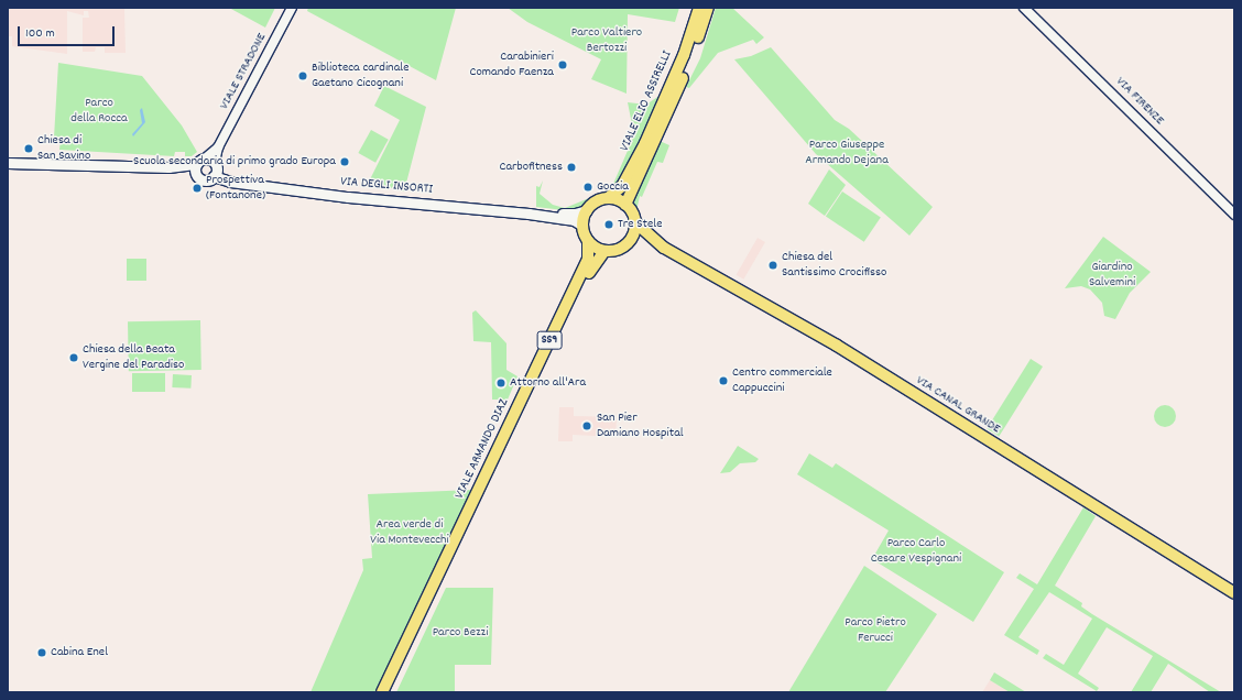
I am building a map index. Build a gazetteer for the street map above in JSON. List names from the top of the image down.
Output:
{
  "streets": {
    "main road": [
      "VIALE ELIO ASSIRELLI",
      "VIA DEGLI INSORTI",
      "SS9",
      "VIA CANAL GRANDE",
      "VIALE ARMANDO DIAZ"
    ],
    "street": ["VIALE STRADONE", "VIA FIRENZE"]
  },
  "crossings": [
    ["VIALE STRADONE", "VIA DEGLI INSORTI"],
    ["VIALE ELIO ASSIRELLI", "VIA DEGLI INSORTI"],
    ["VIALE ELIO ASSIRELLI", "SS9"],
    ["VIALE ELIO ASSIRELLI", "VIA CANAL GRANDE"],
    ["VIALE ELIO ASSIRELLI", "VIALE ARMANDO DIAZ"],
    ["VIA DEGLI INSORTI", "SS9"],
    ["VIA DEGLI INSORTI", "VIA CANAL GRANDE"],
    ["VIA DEGLI INSORTI", "VIALE ARMANDO DIAZ"],
    ["SS9", "VIA CANAL GRANDE"],
    ["SS9", "VIALE ARMANDO DIAZ"],
    ["VIA CANAL GRANDE", "VIALE ARMANDO DIAZ"]
  ],
  "parks": [
    "Parco Valtiero Bertozzi",
    "Parco della Rocca",
    "Parco Giuseppe Armando Dejana",
    "Giardino Salvemini",
    "Area verde di Via Montevecchi",
    "Parco Carlo Cesare Vespignani",
    "Parco Pietro Ferucci",
    "Parco Bezzi"
  ],
  "places": [
    "Carabinieri Comando Faenza",
    "Biblioteca cardinale Gaetano Cicognani",
    "Chiesa di San Savino",
    "Scuola secondaria di primo grado Europa",
    "Carbofitness",
    "Goccia",
    "Prospettiva (Fontanone)",
    "Tre Stele",
    "Chiesa del Santissimo Crocifisso",
    "Chiesa della Beata Vergine del Paradiso",
    "Centro commerciale Cappuccini",
    "Attorno all'Ara",
    "San Pier Damiano Hospital",
    "Cabina Enel"
  ],
  "scale_bar": "100 m"
}
